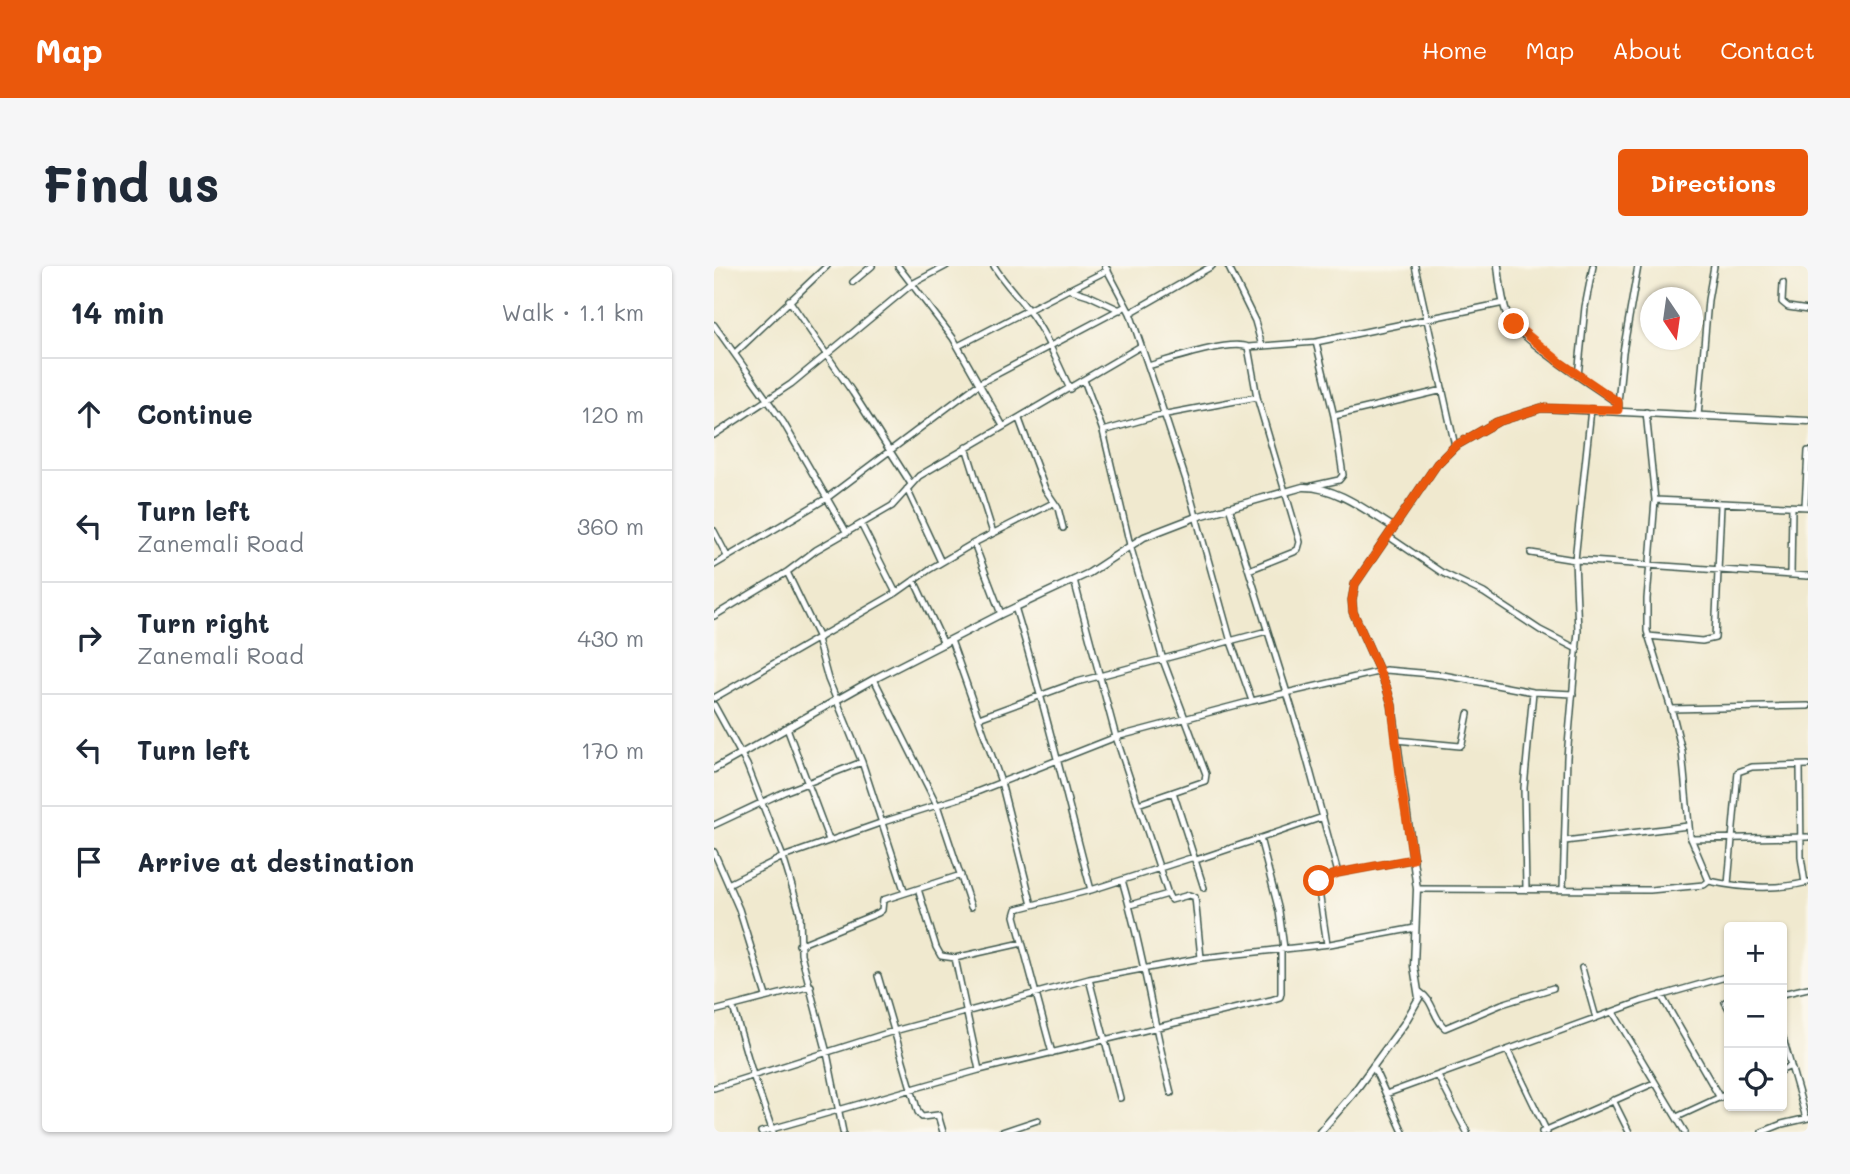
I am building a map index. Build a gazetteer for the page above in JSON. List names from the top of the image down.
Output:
{
  "north": "bottom",
  "page": {
    "header": "Map",
    "nav": [
      "Home",
      "Map",
      "About",
      "Contact"
    ],
    "buttons": "Directions",
    "title": "Find us",
    "heading": ["14 min", "Walk · 1.1 km"],
    "list": [
      ["Continue", "120 m"],
      ["Turn left", "Zanemali Road", "360 m"],
      ["Turn right", "Zanemali Road", "430 m"],
      ["Turn left", "170 m"],
      "Arrive at destination"
    ],
    "map_buttons": ["+", "−"]
  }
}
